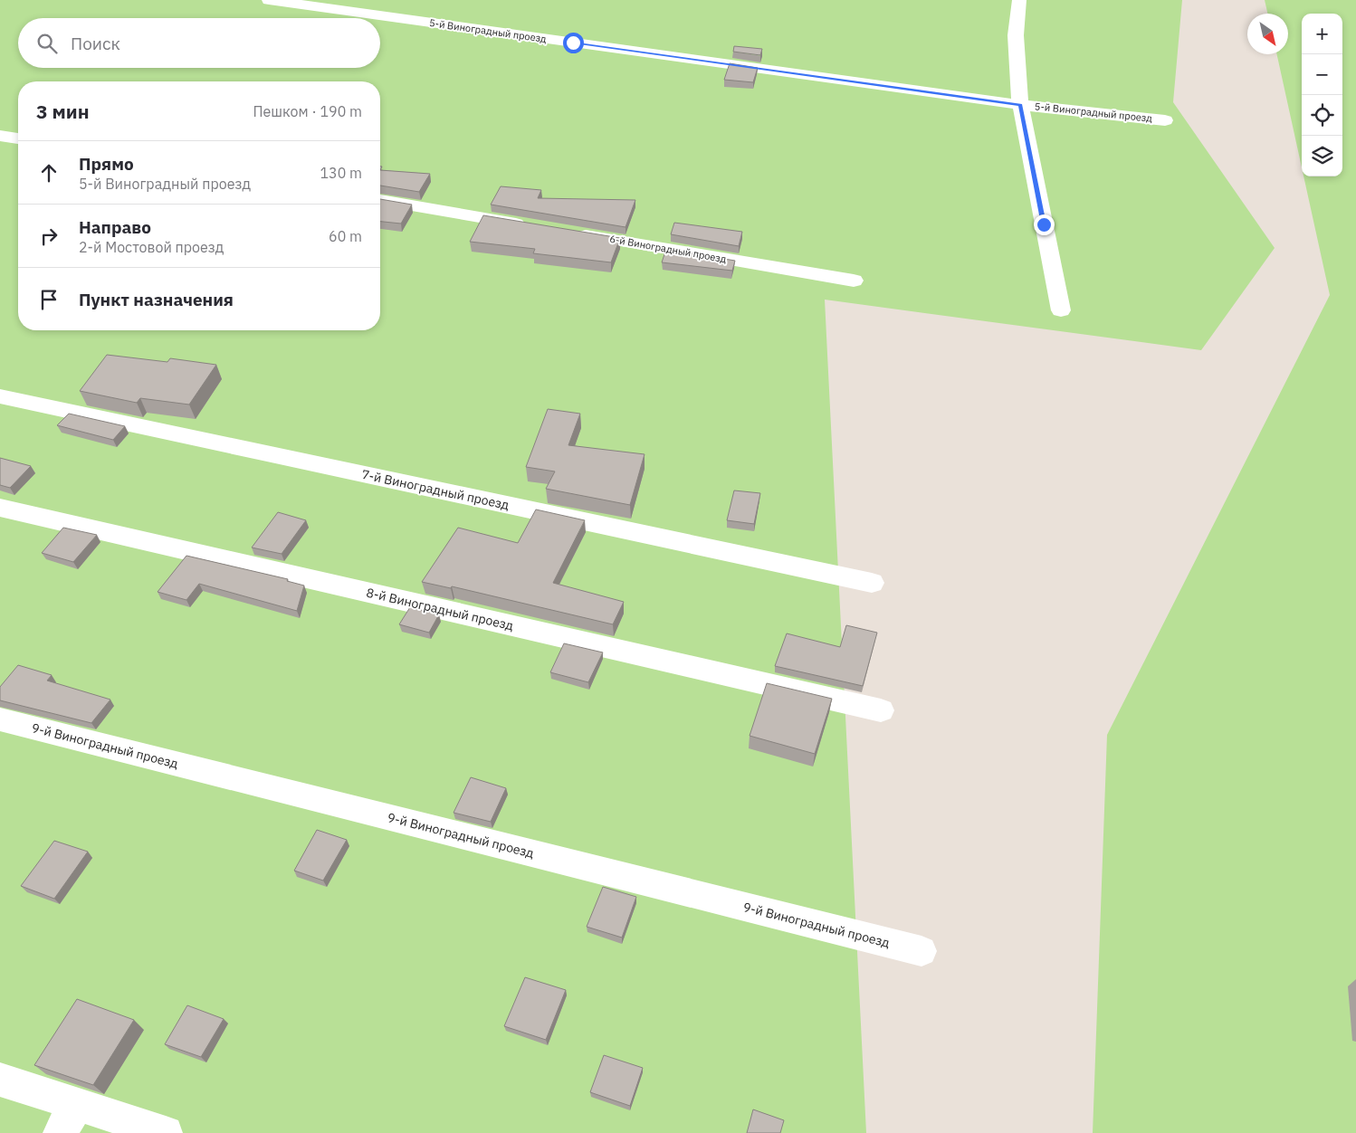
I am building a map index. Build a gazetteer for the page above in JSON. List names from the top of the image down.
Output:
{
  "streets": {
    "lane": [
      "5-й Виноградный проезд",
      "6-й Виноградный проезд",
      "7-й Виноградный проезд",
      "8-й Виноградный проезд",
      "9-й Виноградный проезд"
    ]
  },
  "north": "bottom right",
  "page": {
    "map_buttons": ["+", "−"],
    "search": "Поиск",
    "heading": ["3 мин", "Пешком · 190 m"],
    "list": [
      ["Прямо", "5-й Виноградный проезд", "130 m"],
      ["Направо", "2-й Мостовой проезд", "60 m"],
      "Пункт назначения"
    ]
  }
}
